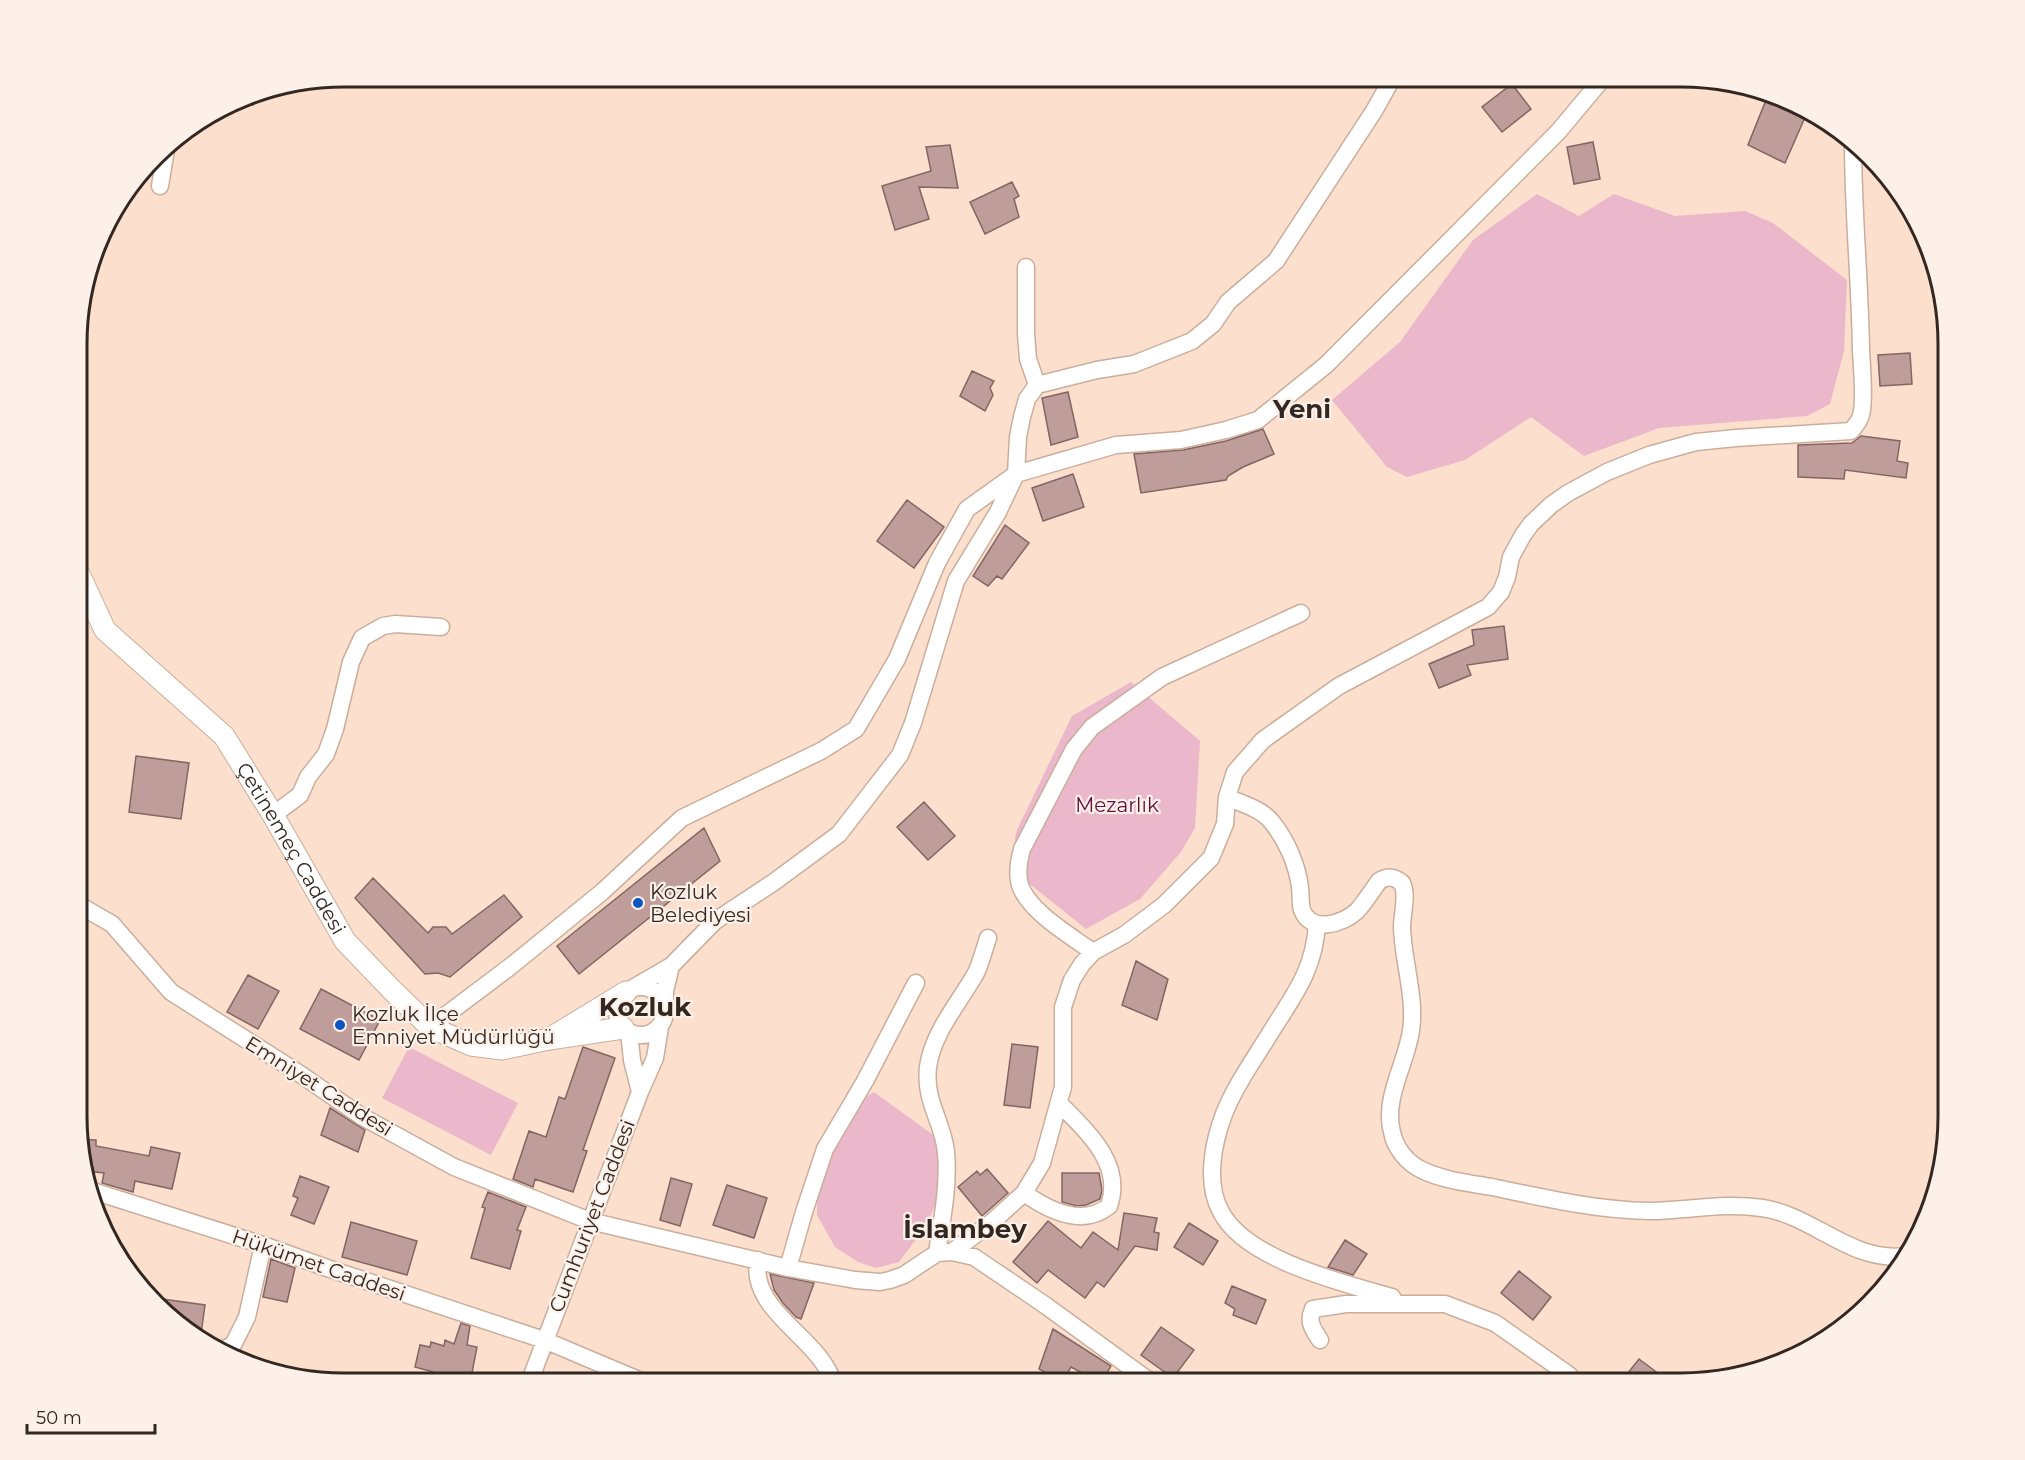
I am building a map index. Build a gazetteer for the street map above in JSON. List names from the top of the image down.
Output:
{
  "streets": {
    "main road": ["Çetinemeç Caddesi"],
    "street": ["Emniyet Caddesi", "Cumhuriyet Caddesi", "Hükümet Caddesi"]
  },
  "crossings": [
    ["Çetinemeç Caddesi", "Cumhuriyet Caddesi"],
    ["Emniyet Caddesi", "Cumhuriyet Caddesi"],
    ["Cumhuriyet Caddesi", "Hükümet Caddesi"]
  ],
  "districts": ["Yeni", "Kozluk", "İslambey"],
  "parks": ["Mezarlık"],
  "places": ["Kozluk Belediyesi", "Kozluk İlçe Emniyet Müdürlüğü"],
  "scale_bar": "50 m"
}
